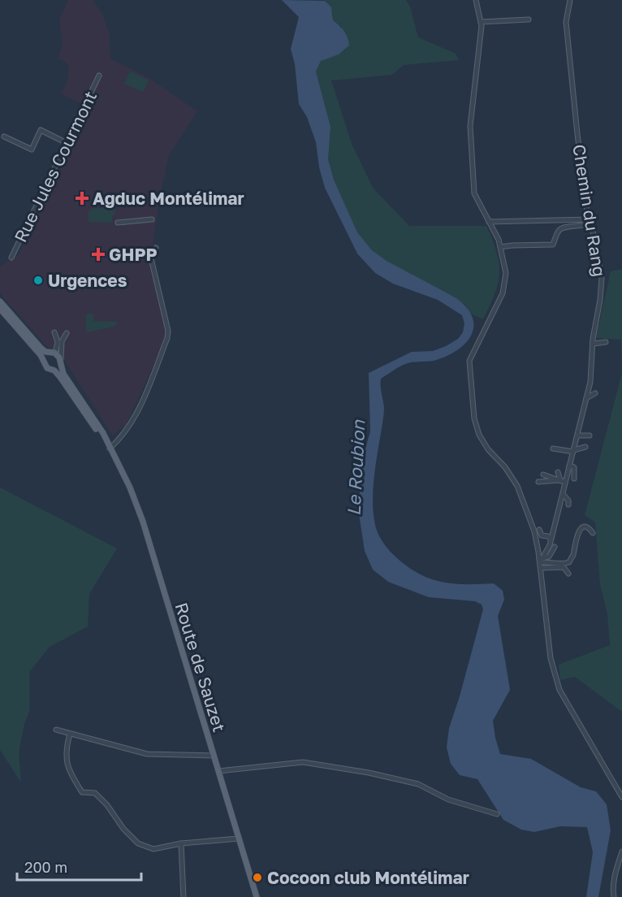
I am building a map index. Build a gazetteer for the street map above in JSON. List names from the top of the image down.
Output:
{
  "streets": {
    "main road": ["Route de Sauzet"],
    "street": ["Rue Jules Courmont", "Chemin du Rang"]
  },
  "water": ["Le Roubion"],
  "places": {
    "health": ["Agduc Montélimar", "GHPP"],
    "other": ["Urgences", "Cocoon club Montélimar"]
  },
  "scale_bar": "200 m"
}
